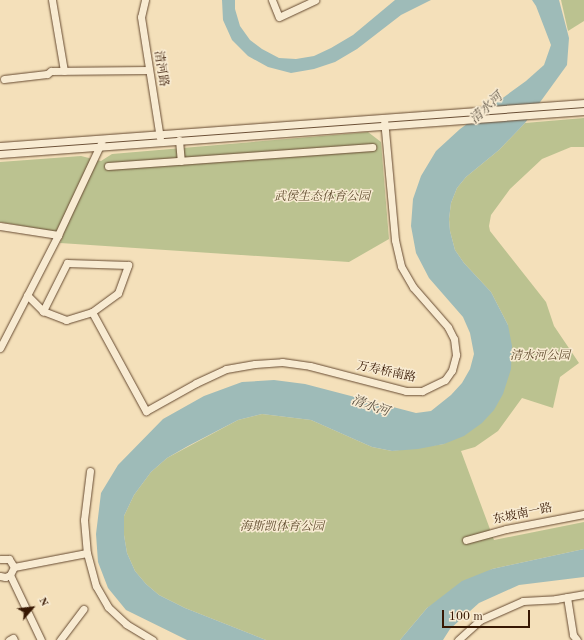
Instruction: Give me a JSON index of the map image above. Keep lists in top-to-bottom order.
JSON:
{
  "streets": {
    "street": ["清河路", "万寿桥南路", "东坡南一路"]
  },
  "water": ["清水河"],
  "parks": ["武侯生态体育公园", "清水河公园", "海斯凯体育公园"],
  "scale_bar": "100 m",
  "north": "top right"
}
